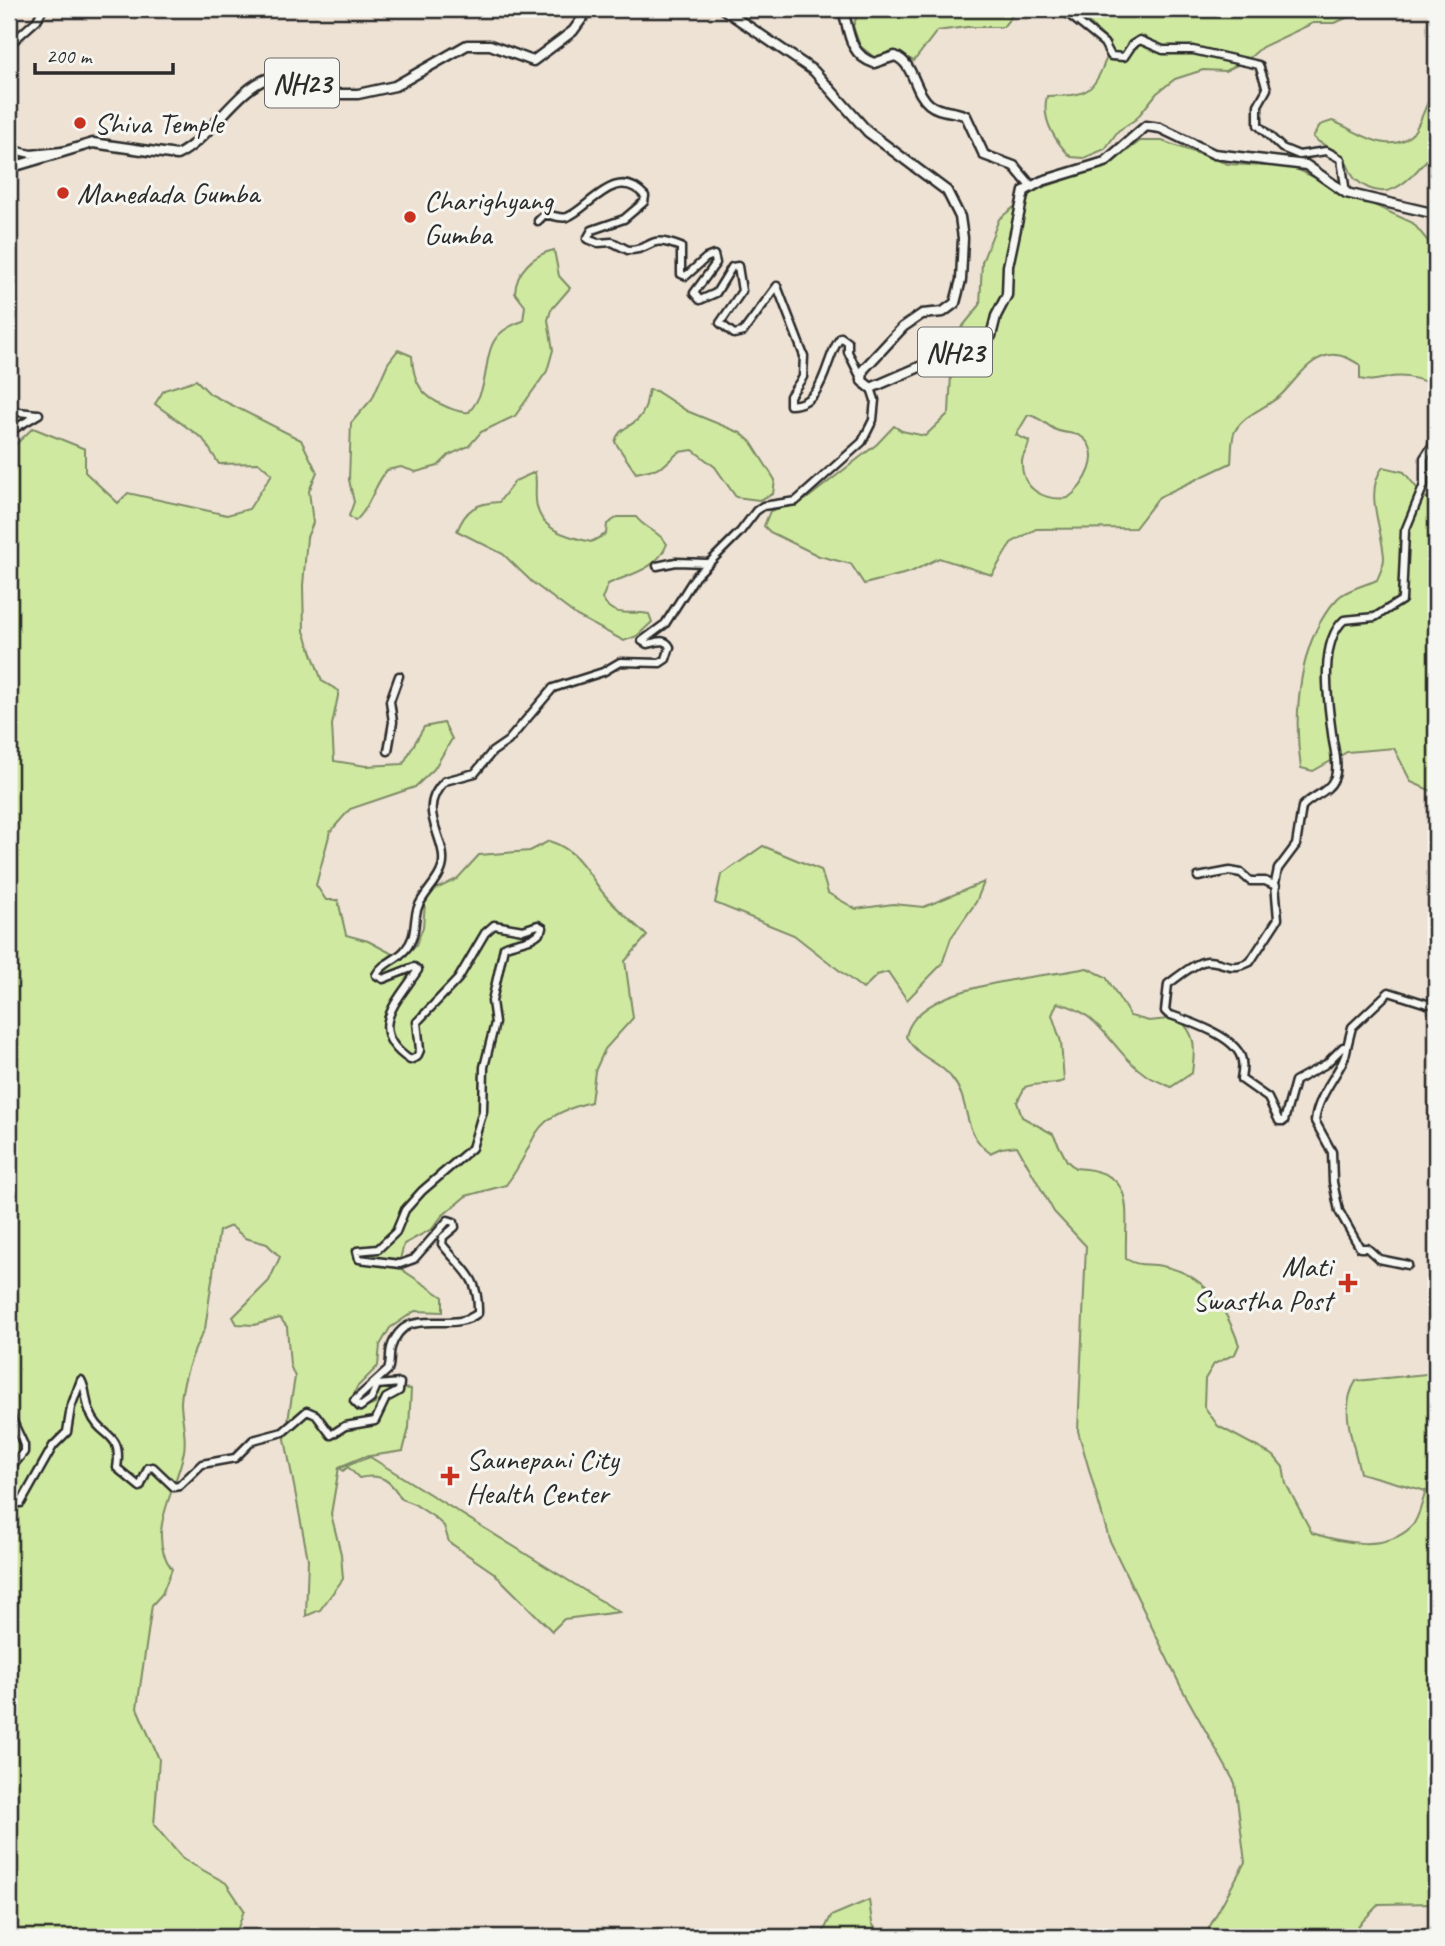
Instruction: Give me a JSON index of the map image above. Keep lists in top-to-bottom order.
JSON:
{
  "streets": {
    "main road": ["NH23"]
  },
  "places": {
    "other": ["Shiva Temple", "Manedada Gumba", "Charighyang Gumba"],
    "health": ["Mati Swastha Post", "Saunepani City Health Center"]
  },
  "scale_bar": "200 m"
}
